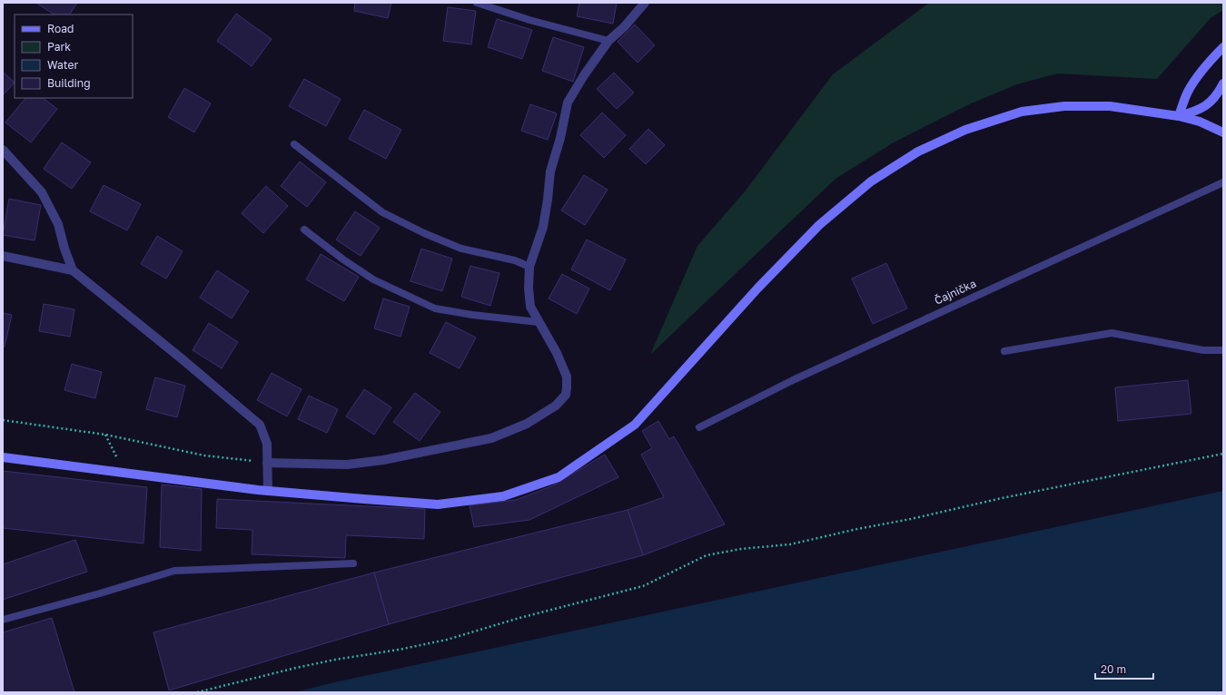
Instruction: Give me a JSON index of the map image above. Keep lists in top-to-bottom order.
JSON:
{
  "streets": {
    "lane": ["Čajnička"]
  },
  "legend": [
    "Road",
    "Park",
    "Water",
    "Building"
  ],
  "scale_bar": "20 m"
}
